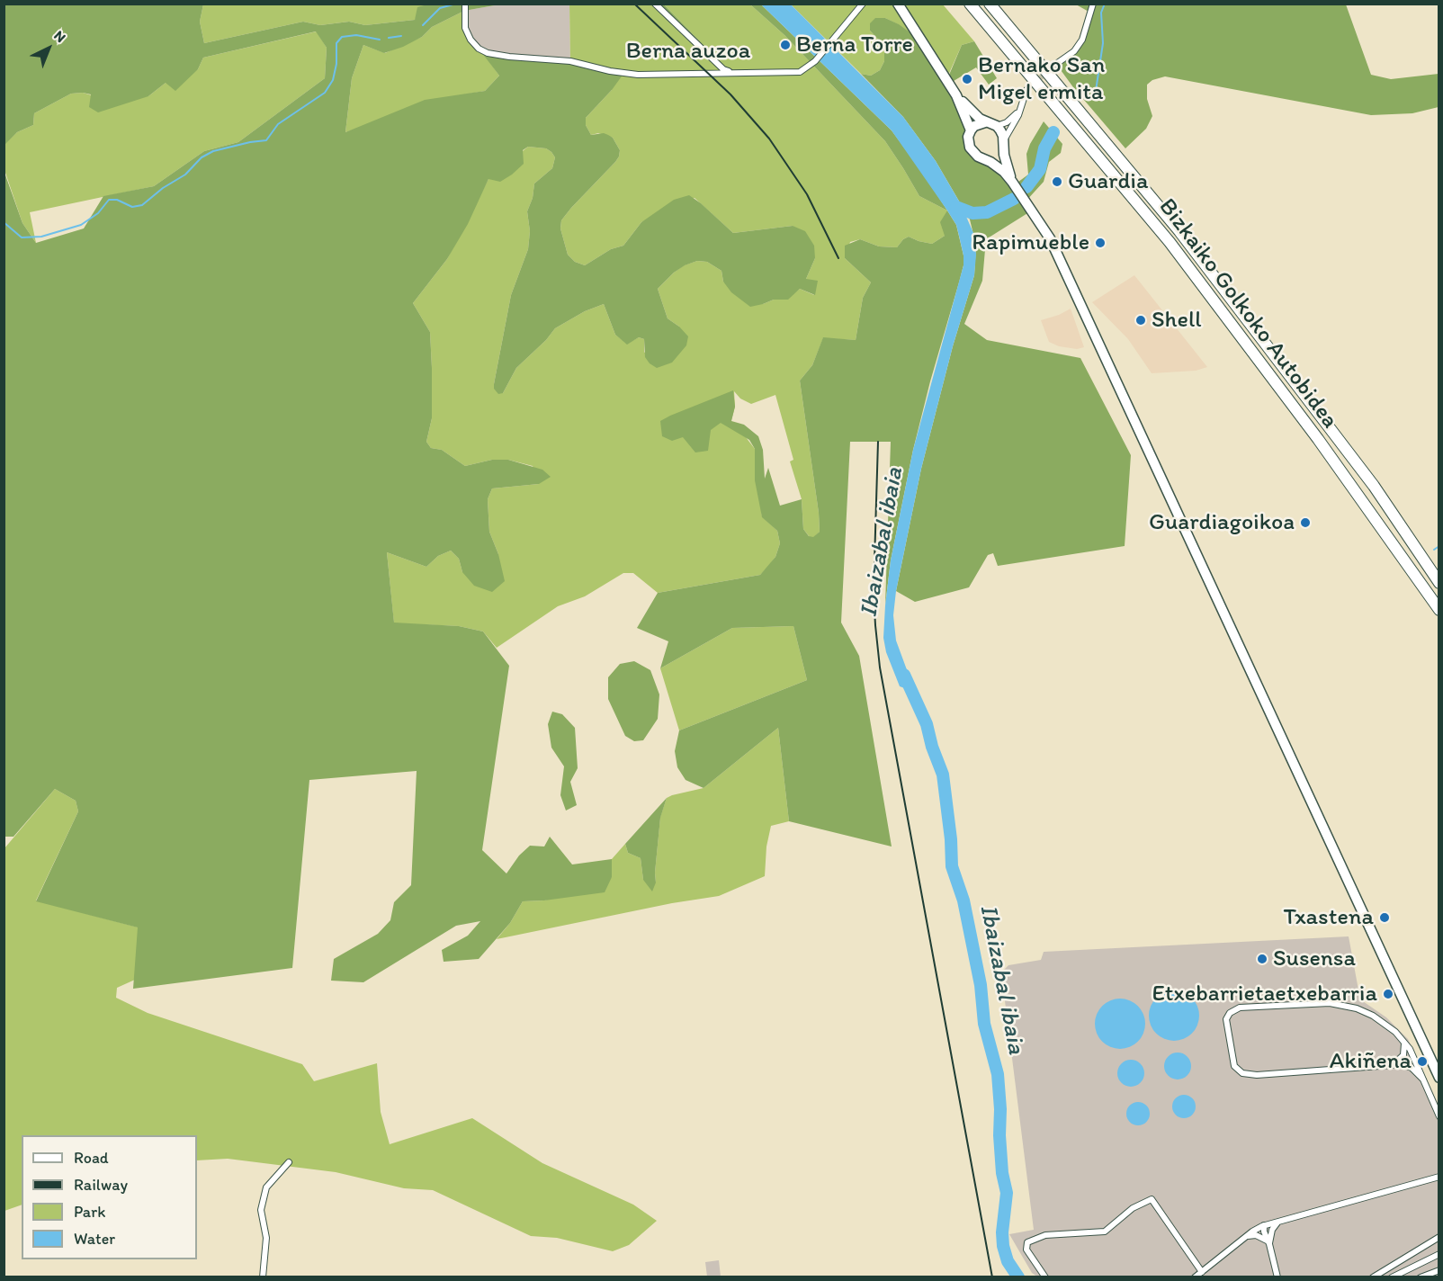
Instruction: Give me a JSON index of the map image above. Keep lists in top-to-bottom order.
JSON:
{
  "streets": {
    "highway": ["Bizkaiko Golkoko Autobidea"],
    "street": ["Berna auzoa"]
  },
  "water": ["Ibaizabal ibaia"],
  "places": [
    "Berna Torre",
    "Bernako San Migel ermita",
    "Guardia",
    "Rapimueble",
    "Shell",
    "Guardiagoikoa",
    "Txastena",
    "Susensa",
    "Etxebarrietaetxebarria",
    "Akiñena"
  ],
  "legend": [
    "Road",
    "Railway",
    "Park",
    "Water"
  ],
  "north": "top right"
}
